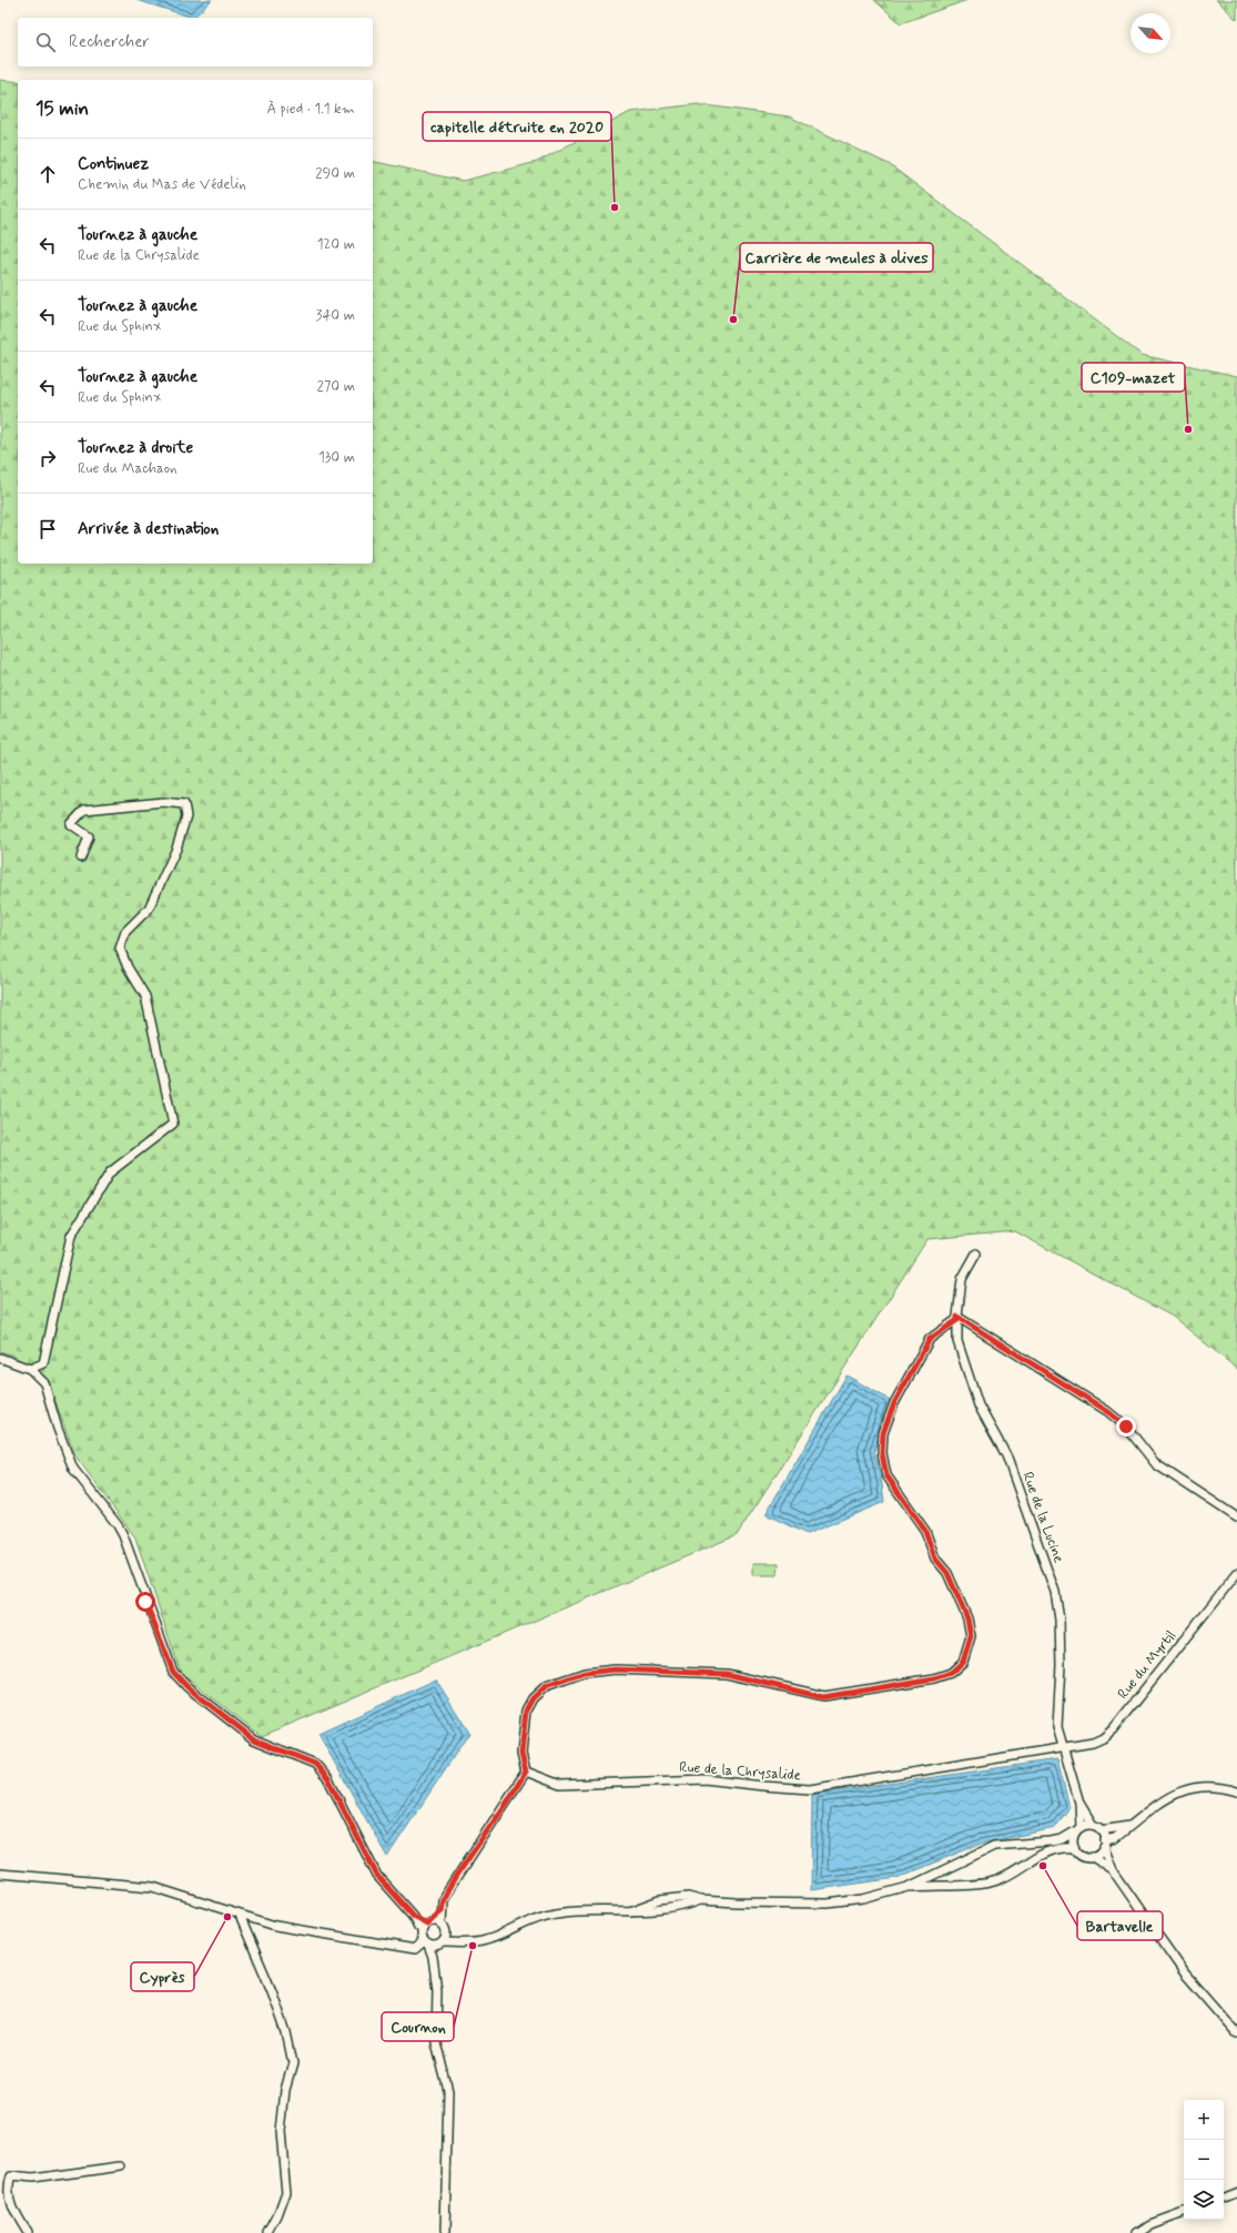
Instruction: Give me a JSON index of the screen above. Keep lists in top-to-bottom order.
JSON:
{
  "streets": {
    "street": ["Rue de la Lucine", "Rue du Myrtil", "Rue de la Chrysalide"]
  },
  "crossings": [
    ["Rue de la Lucine", "Rue du Myrtil"],
    ["Rue de la Lucine", "Rue de la Chrysalide"],
    ["Rue du Myrtil", "Rue de la Chrysalide"]
  ],
  "places": [
    "capitelle détruite en 2020",
    "Carrière de meules à olives",
    "C109-mazet",
    "Bartavelle",
    "Cyprès",
    "Cournon"
  ],
  "north": "bottom right",
  "page": {
    "search": "Rechercher",
    "heading": ["15 min", "À pied · 1.1 km"],
    "list": [
      ["Continuez", "Chemin du Mas de Védelin", "290 m"],
      ["Tournez à gauche", "Rue de la Chrysalide", "120 m"],
      ["Tournez à gauche", "Rue du Sphinx", "340 m"],
      ["Tournez à gauche", "Rue du Sphinx", "270 m"],
      ["Tournez à droite", "Rue du Machaon", "130 m"],
      "Arrivée à destination"
    ],
    "map_buttons": ["+", "−"]
  }
}
